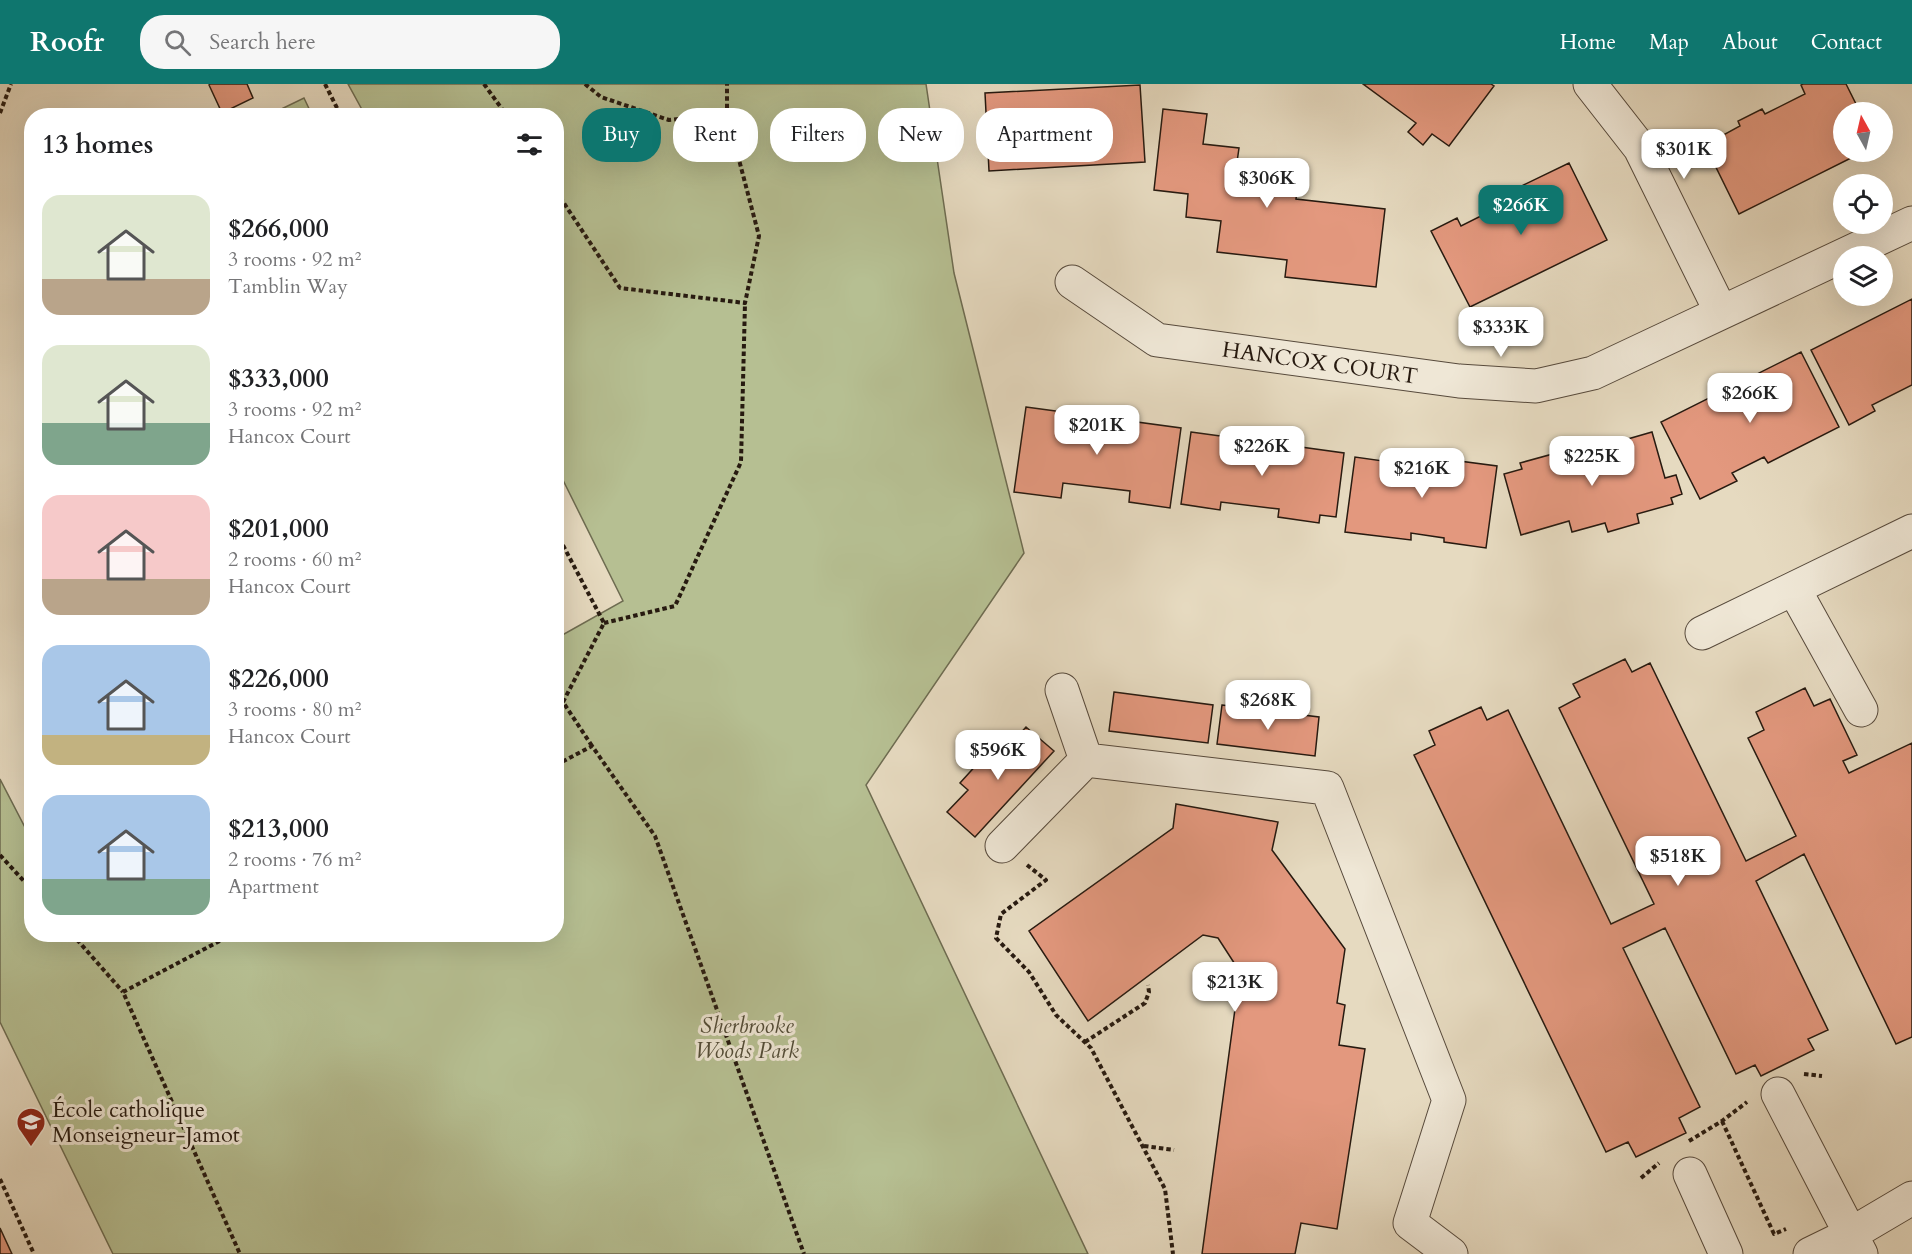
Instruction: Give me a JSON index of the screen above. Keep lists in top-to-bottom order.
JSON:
{
  "streets": {
    "street": ["HANCOX COURT"]
  },
  "parks": ["Sherbrooke Woods Park"],
  "places": {
    "school or university": ["École catholique Monseigneur-Jamot"]
  },
  "north": "top",
  "page": {
    "header": "Roofr",
    "search": "Search here",
    "nav": [
      "Home",
      "Map",
      "About",
      "Contact"
    ],
    "chip": [
      "Buy",
      "Rent",
      "Filters",
      "New",
      "Apartment"
    ],
    "heading": "13 homes",
    "price": [
      "$301K",
      "$306K",
      "$266K",
      "$333K",
      "$266K",
      "$201K",
      "$226K",
      "$225K",
      "$216K",
      "$268K",
      "$596K",
      "$518K",
      "$213K"
    ],
    "list": [
      {
        "name": "$266,000",
        "note": "3 rooms · 92 m² · Tamblin Way"
      },
      {
        "name": "$333,000",
        "note": "3 rooms · 92 m² · Hancox Court"
      },
      {
        "name": "$201,000",
        "note": "2 rooms · 60 m² · Hancox Court"
      },
      {
        "name": "$226,000",
        "note": "3 rooms · 80 m² · Hancox Court"
      },
      {
        "name": "$213,000",
        "note": "2 rooms · 76 m² · Apartment"
      }
    ]
  }
}
